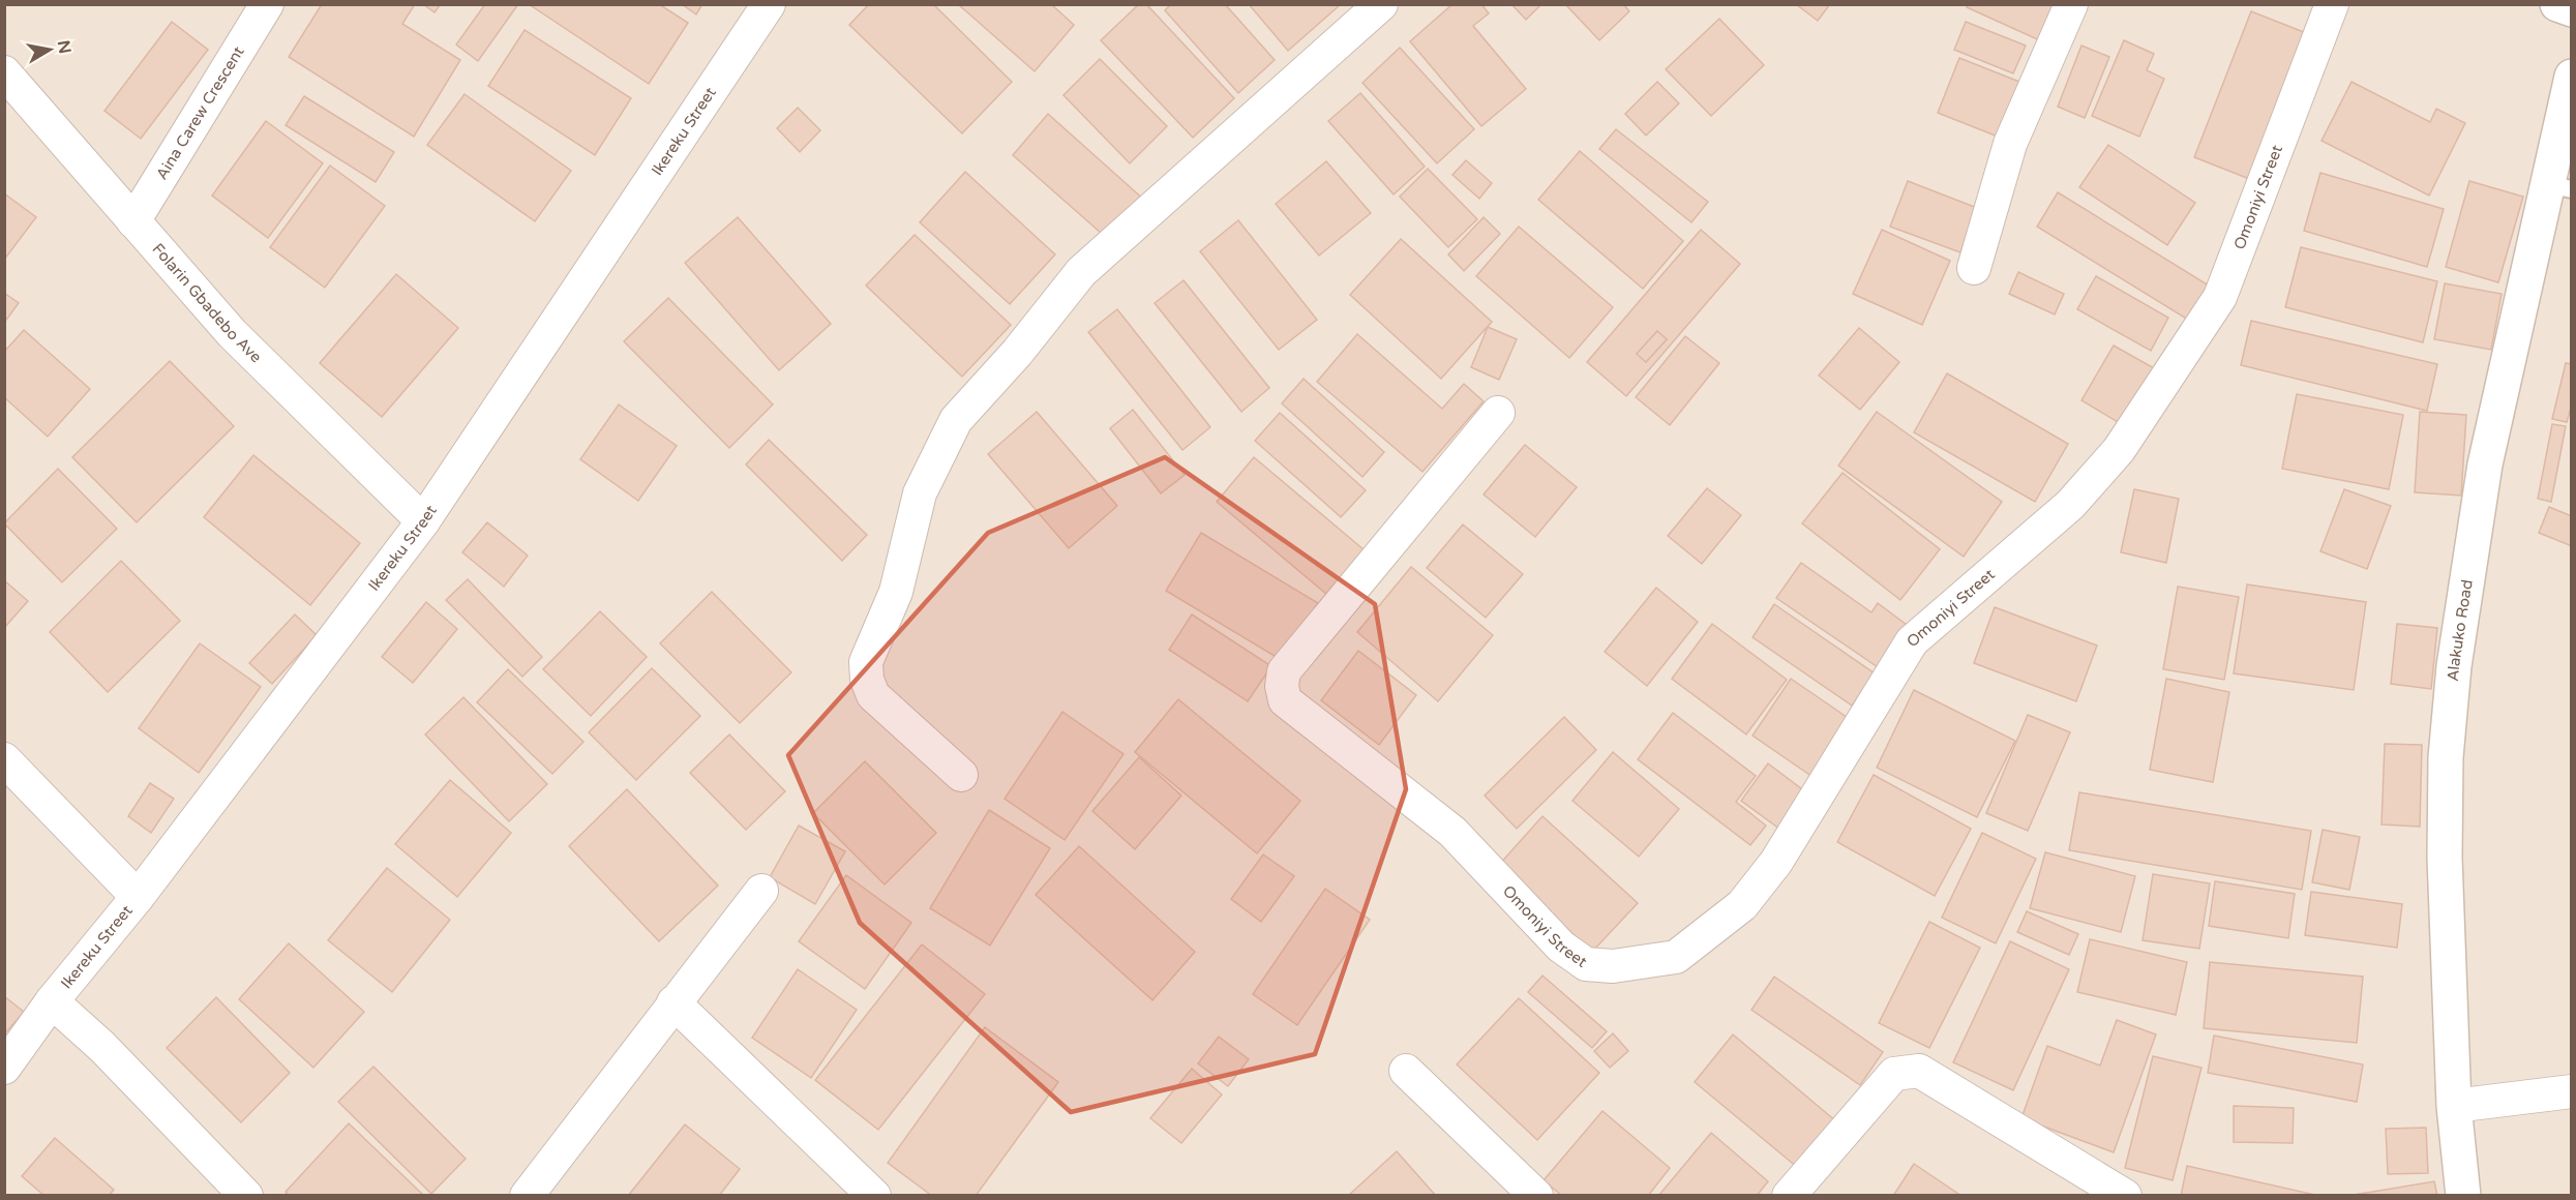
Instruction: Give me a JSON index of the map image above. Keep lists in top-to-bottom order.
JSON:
{
  "streets": {
    "main road": ["Alakuko Road"],
    "street": [
      "Aina Carew Crescent",
      "Ikereku Street",
      "Omoniyi Street",
      "Folarin Gbadebo Ave"
    ]
  },
  "crossings": [
    ["Aina Carew Crescent", "Folarin Gbadebo Ave"],
    ["Ikereku Street", "Folarin Gbadebo Ave"]
  ],
  "north": "right"
}
